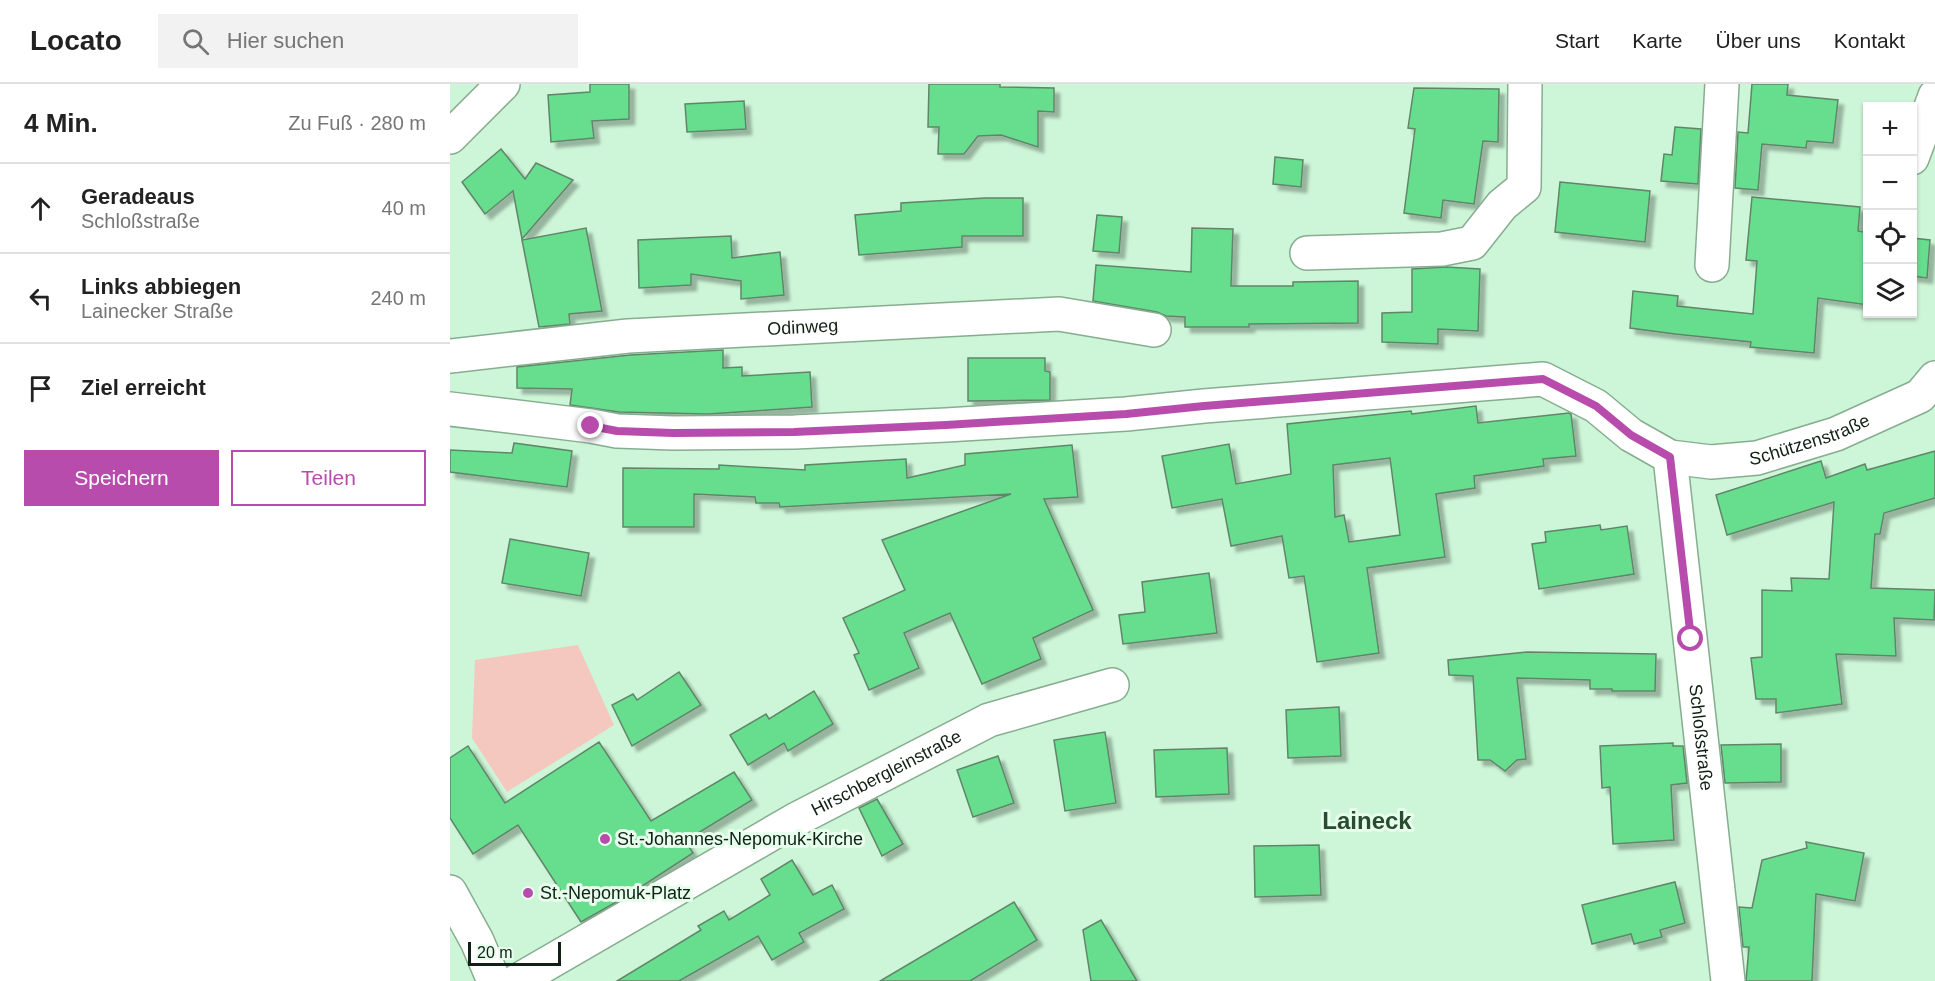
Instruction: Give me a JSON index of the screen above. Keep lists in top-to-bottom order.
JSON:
{
  "streets": {
    "street": [
      "Odinweg",
      "Schützenstraße",
      "Schloßstraße",
      "Hirschbergleinstraße"
    ]
  },
  "crossings": [
    ["Schützenstraße", "Schloßstraße"]
  ],
  "districts": ["Laineck"],
  "places": ["St.-Johannes-Nepomuk-Kirche", "St.-Nepomuk-Platz"],
  "scale_bar": "20 m",
  "page": {
    "header": "Locato",
    "search": "Hier suchen",
    "nav": [
      "Start",
      "Karte",
      "Über uns",
      "Kontakt"
    ],
    "heading": ["4 Min.", "Zu Fuß · 280 m"],
    "map_buttons": ["+", "−"],
    "list": [
      ["Geradeaus", "Schloßstraße", "40 m"],
      ["Links abbiegen", "Lainecker Straße", "240 m"],
      "Ziel erreicht"
    ],
    "buttons": ["Speichern", "Teilen"],
    "scale": "20 m"
  }
}
